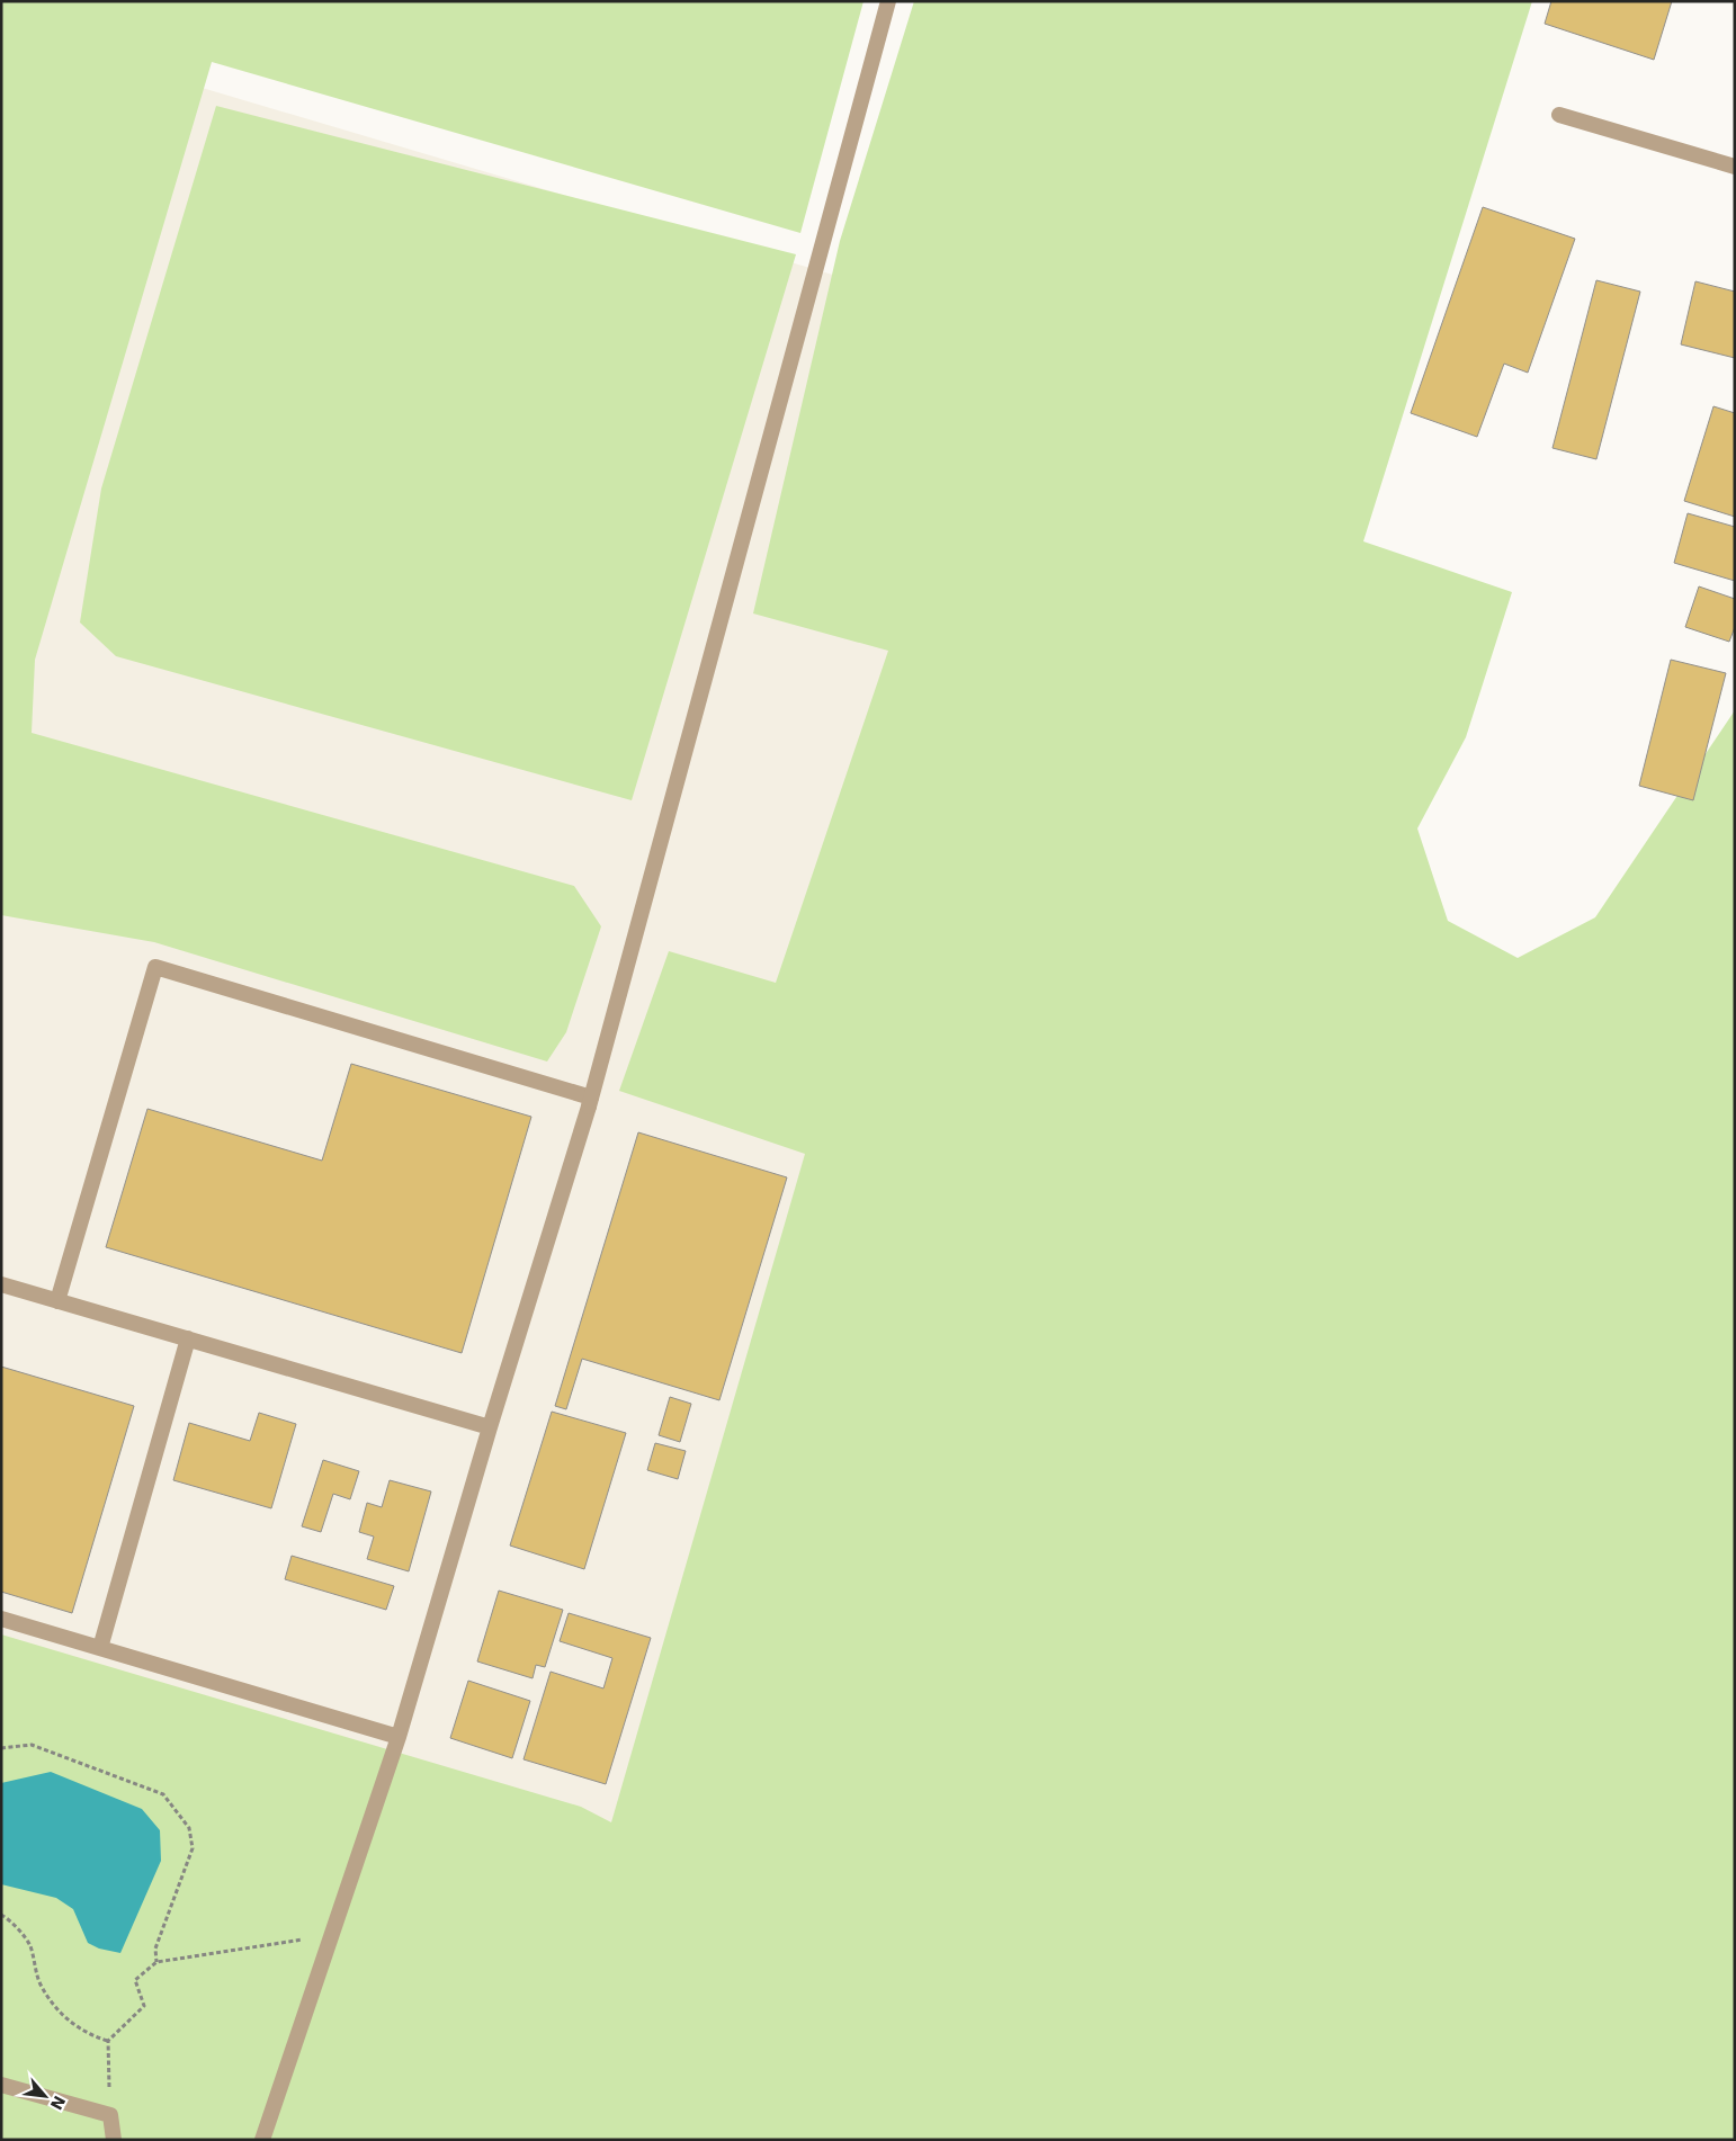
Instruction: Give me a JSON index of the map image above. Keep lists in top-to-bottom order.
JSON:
{
  "north": "bottom right"
}
